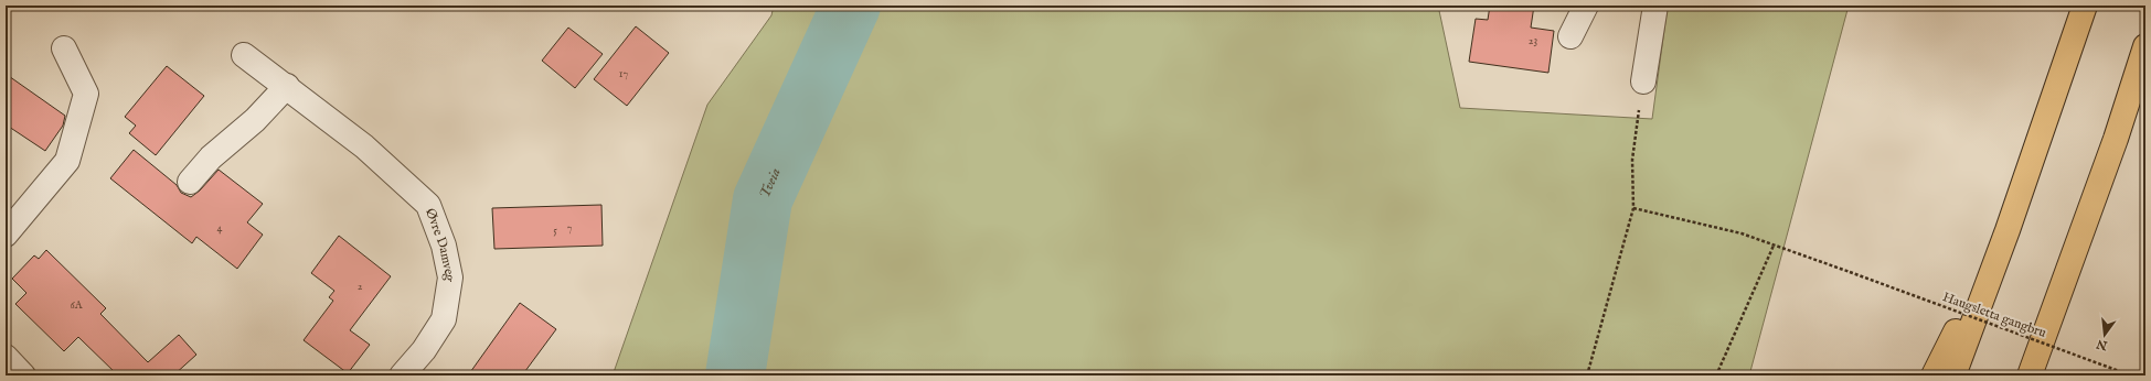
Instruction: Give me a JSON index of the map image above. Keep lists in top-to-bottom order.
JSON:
{
  "streets": {
    "street": ["Øvre Damveg"],
    "path": ["Haugsletta gangbru"]
  },
  "water": ["Tveia"],
  "house_numbers": [
    "23",
    "17",
    "4",
    "7",
    "5",
    "2",
    "6A"
  ],
  "north": "bottom"
}
